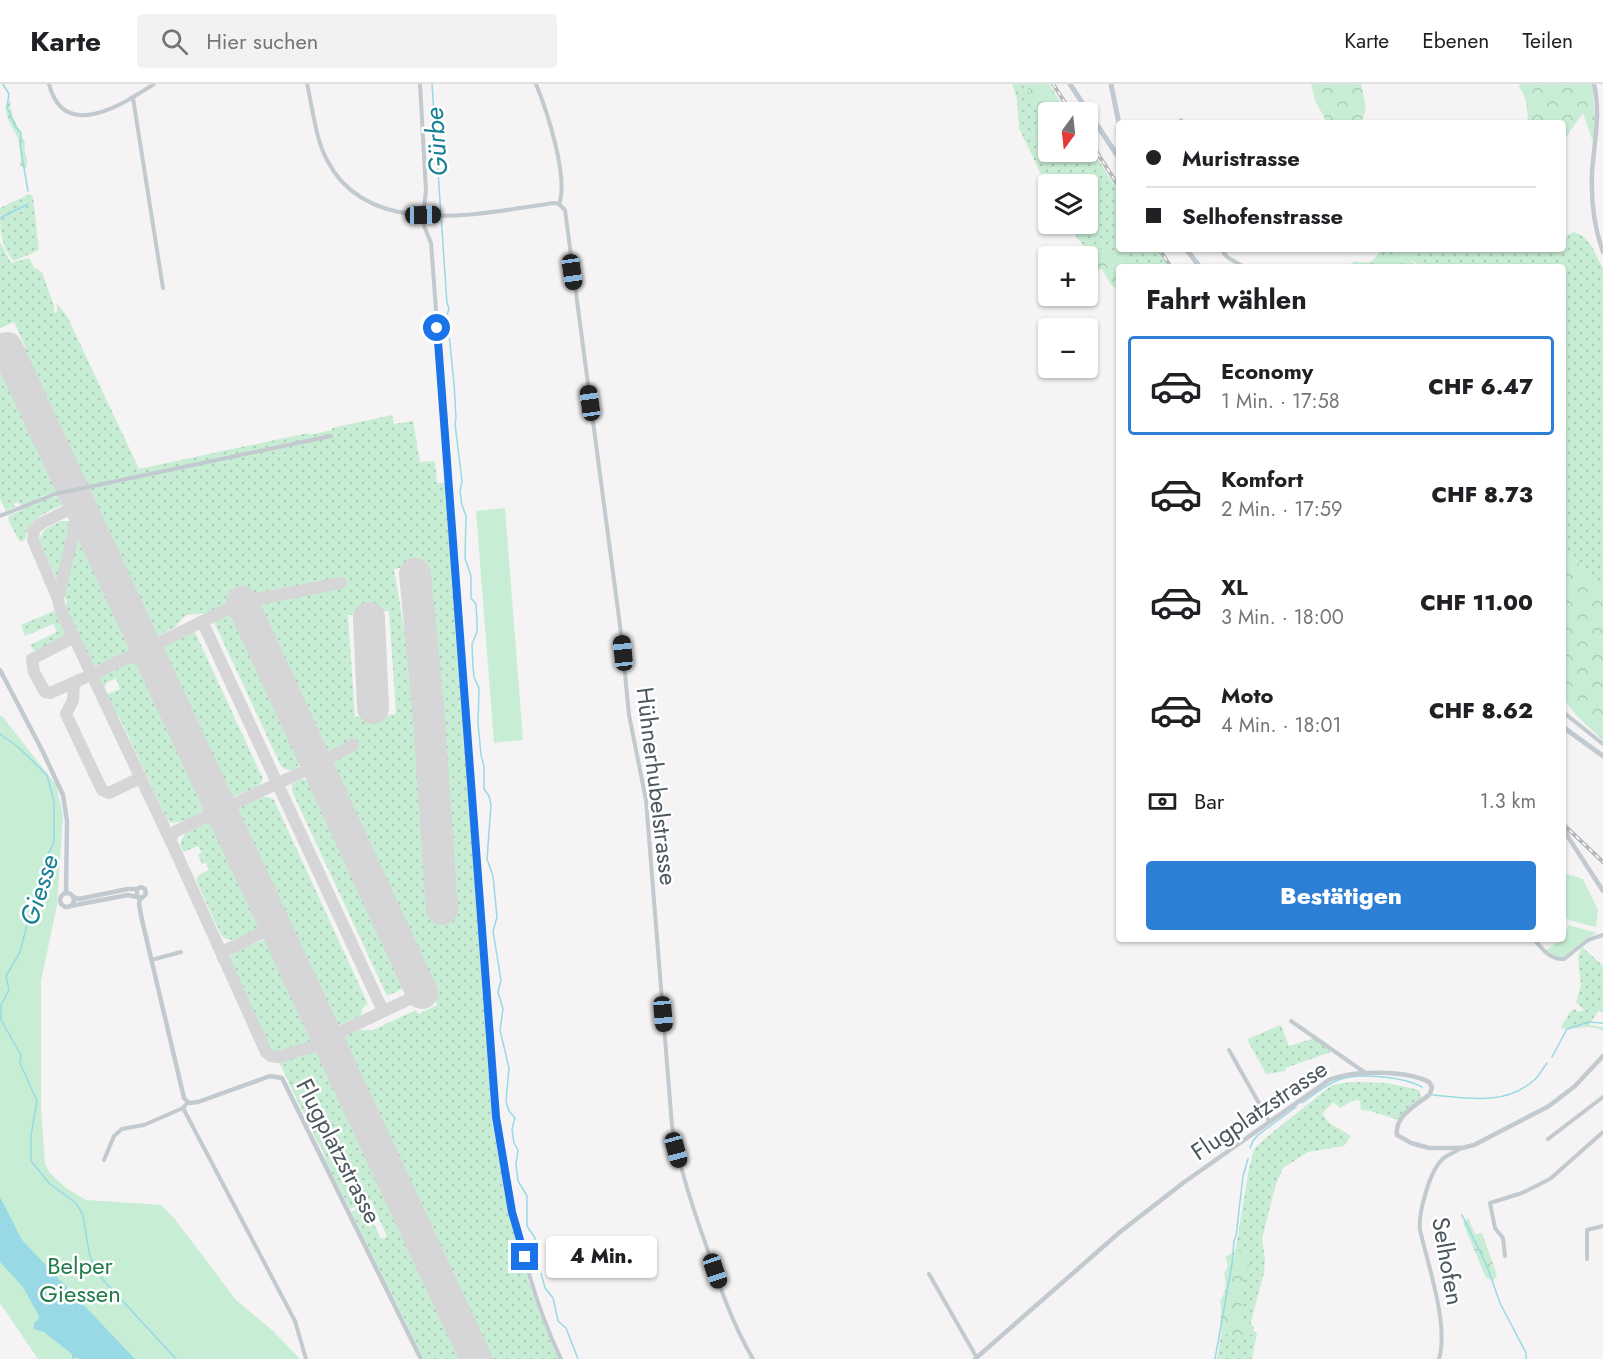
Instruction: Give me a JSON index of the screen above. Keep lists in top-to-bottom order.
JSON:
{
  "streets": {
    "street": ["Hühnerhubelstrasse", "Flugplatzstrasse", "Selhofen"]
  },
  "crossings": [
    ["Flugplatzstrasse", "Selhofen"]
  ],
  "water": ["Gürbe", "Giesse"],
  "parks": ["Belper Giessen"],
  "north": "bottom",
  "page": {
    "header": "Karte",
    "search": "Hier suchen",
    "nav": ["Karte", "Ebenen", "Teilen"],
    "map_buttons": ["+", "−"],
    "banner": ["Muristrasse", "Selhofenstrasse"],
    "heading": "Fahrt wählen",
    "list": [
      {
        "name": "Economy",
        "note": "1 Min. · 17:58",
        "value": "CHF 6.47"
      },
      {
        "name": "Komfort",
        "note": "2 Min. · 17:59",
        "value": "CHF 8.73"
      },
      {
        "name": "XL",
        "note": "3 Min. · 18:00",
        "value": "CHF 11.00"
      },
      {
        "name": "Moto",
        "note": "4 Min. · 18:01",
        "value": "CHF 8.62"
      }
    ],
    "pay": ["Bar", "1.3 km"],
    "buttons": "Bestätigen",
    "bubble": "4 Min."
  }
}
